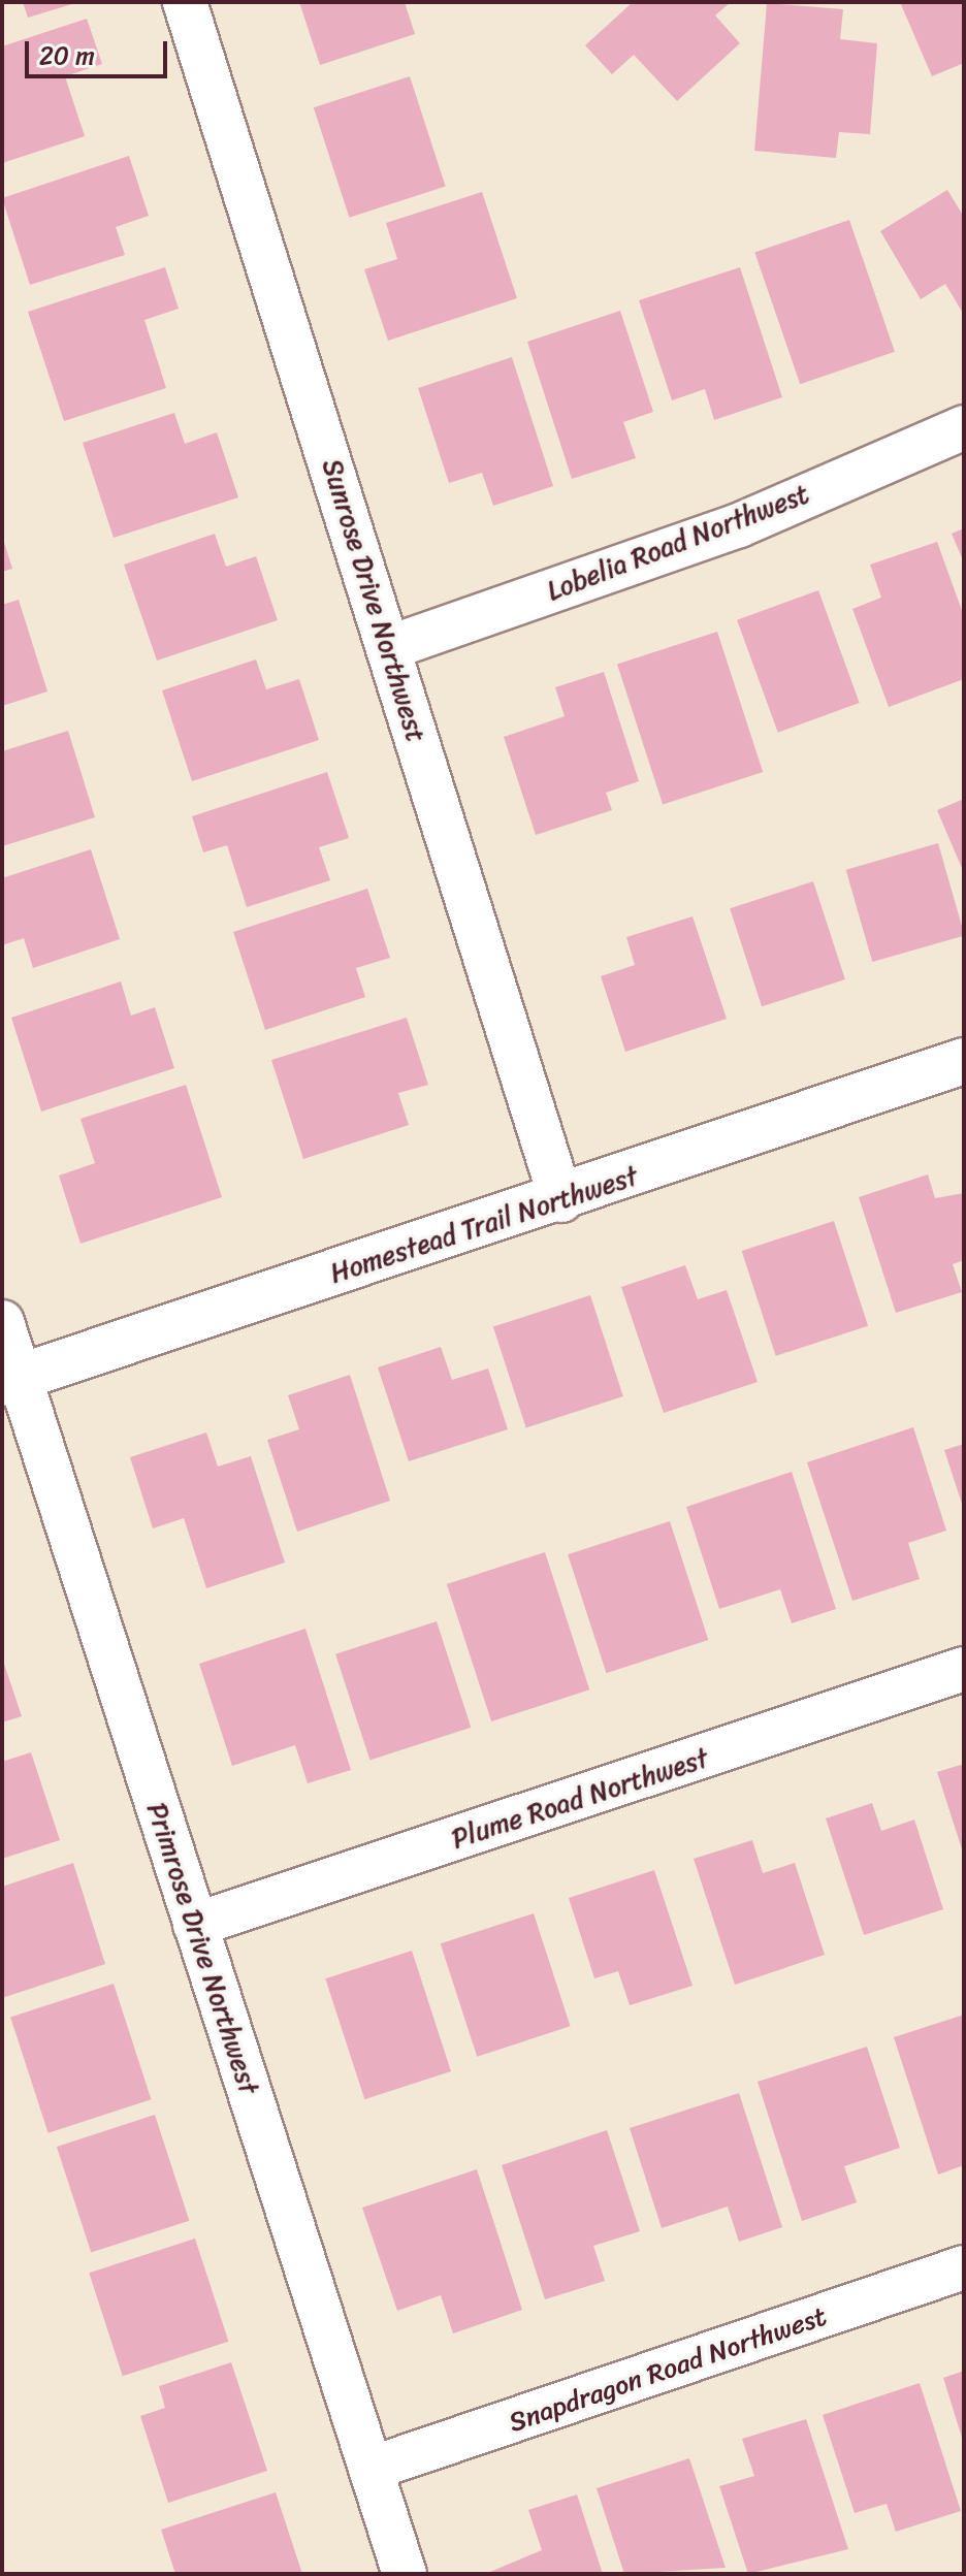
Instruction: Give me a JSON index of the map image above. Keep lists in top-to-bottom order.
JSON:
{
  "streets": {
    "street": [
      "Lobelia Road Northwest",
      "Sunrose Drive Northwest",
      "Homestead Trail Northwest",
      "Plume Road Northwest",
      "Primrose Drive Northwest",
      "Snapdragon Road Northwest"
    ]
  },
  "crossings": [
    ["Lobelia Road Northwest", "Sunrose Drive Northwest"],
    ["Sunrose Drive Northwest", "Homestead Trail Northwest"],
    ["Homestead Trail Northwest", "Primrose Drive Northwest"],
    ["Plume Road Northwest", "Primrose Drive Northwest"],
    ["Primrose Drive Northwest", "Snapdragon Road Northwest"]
  ],
  "scale_bar": "20 m"
}
